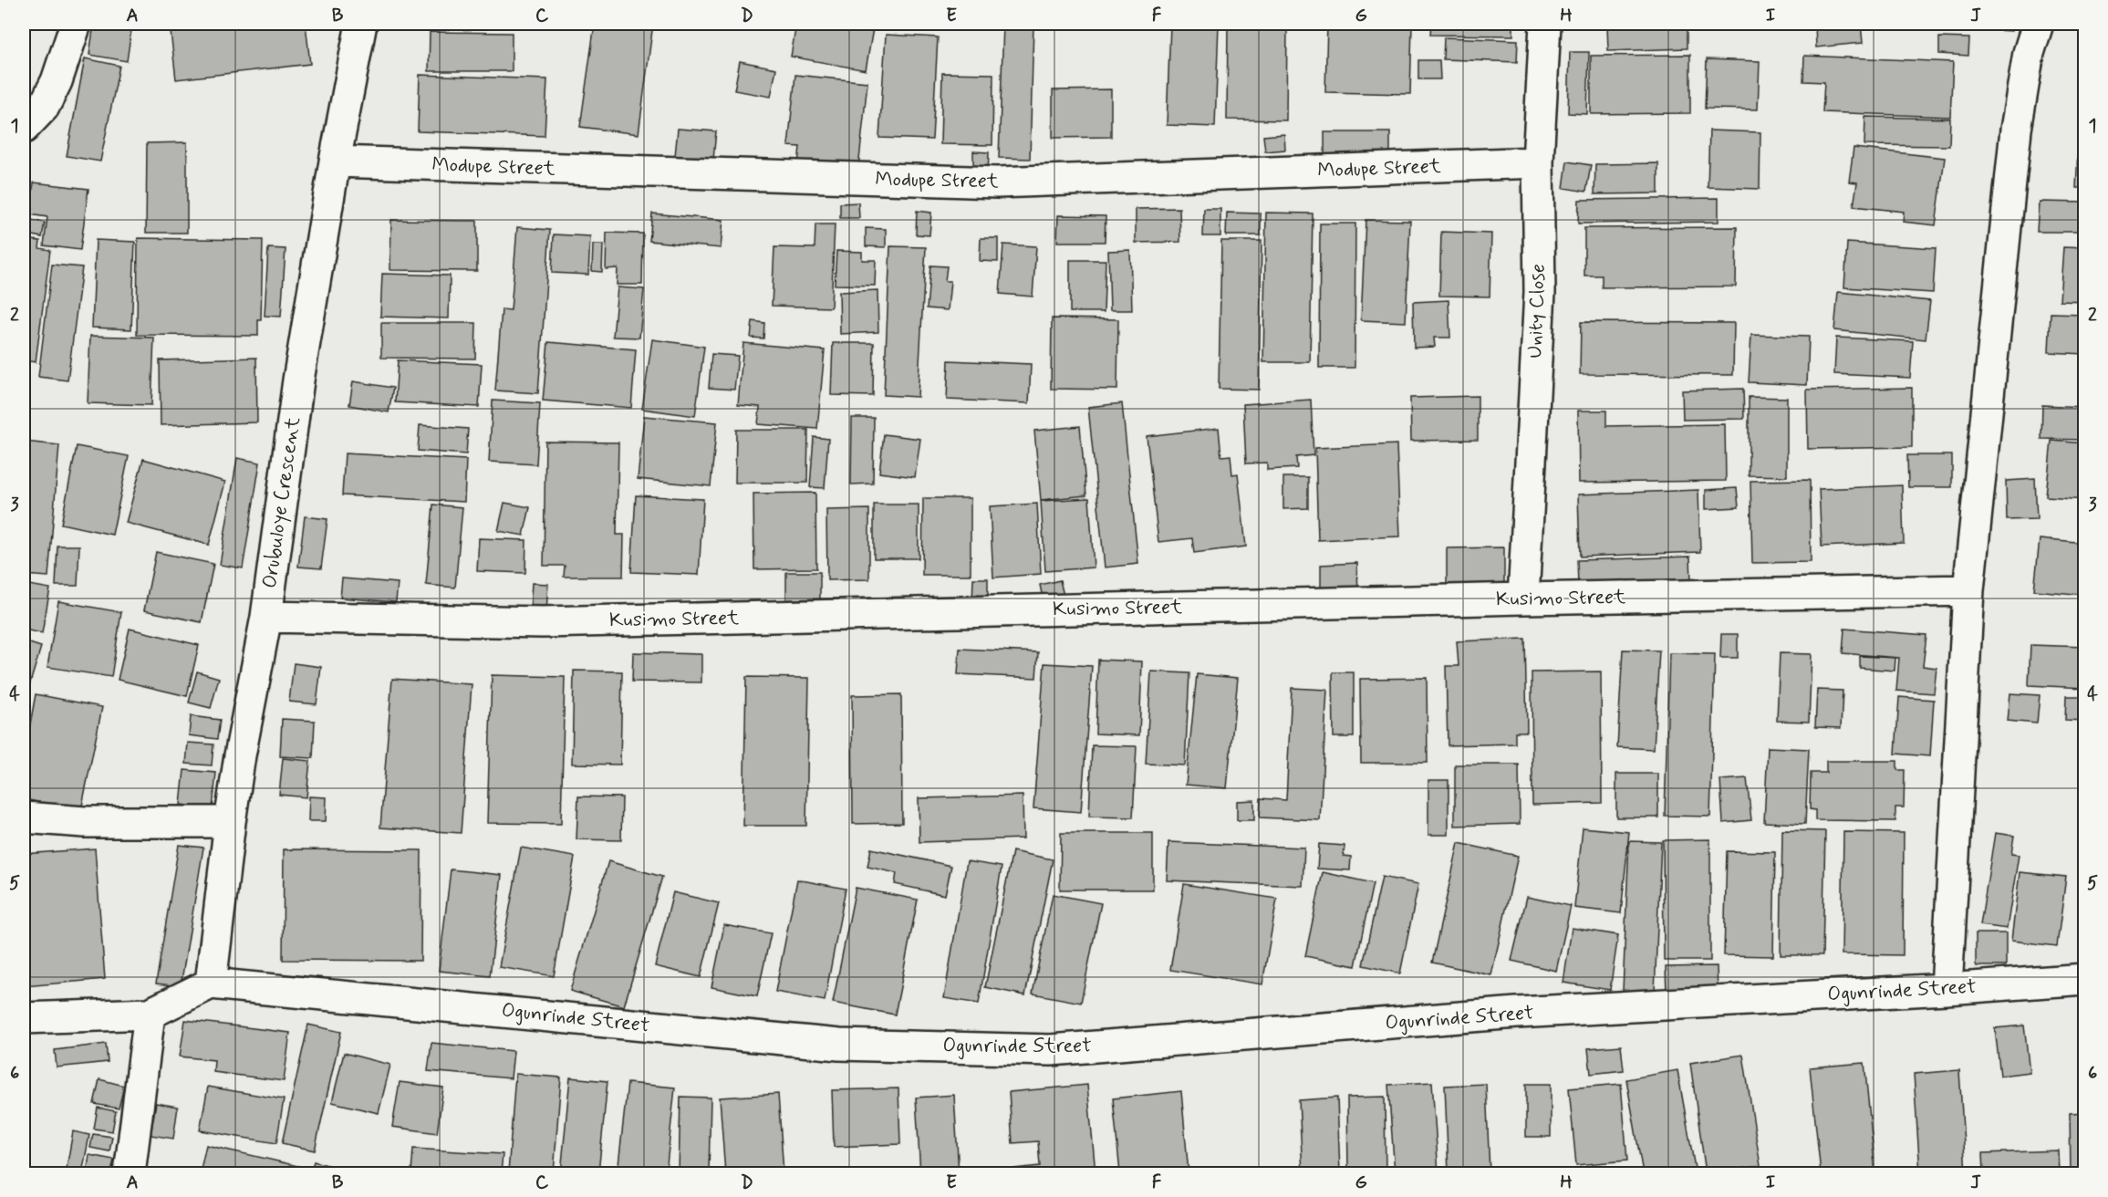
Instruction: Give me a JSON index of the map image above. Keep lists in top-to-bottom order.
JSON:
{
  "streets": {
    "street": [
      "Modupe Street",
      "Unity Close",
      "Orubuloye Crescent",
      "Kusimo Street",
      "Ogunrinde Street"
    ]
  },
  "crossings": [
    ["Modupe Street", "Unity Close"],
    ["Modupe Street", "Orubuloye Crescent"],
    ["Unity Close", "Kusimo Street"],
    ["Orubuloye Crescent", "Kusimo Street"],
    ["Orubuloye Crescent", "Ogunrinde Street"]
  ],
  "grid": {
    "columns": [
      "A",
      "B",
      "C",
      "D",
      "E",
      "F",
      "G",
      "H",
      "I",
      "J"
    ],
    "rows": [
      "1",
      "2",
      "3",
      "4",
      "5",
      "6"
    ]
  }
}
